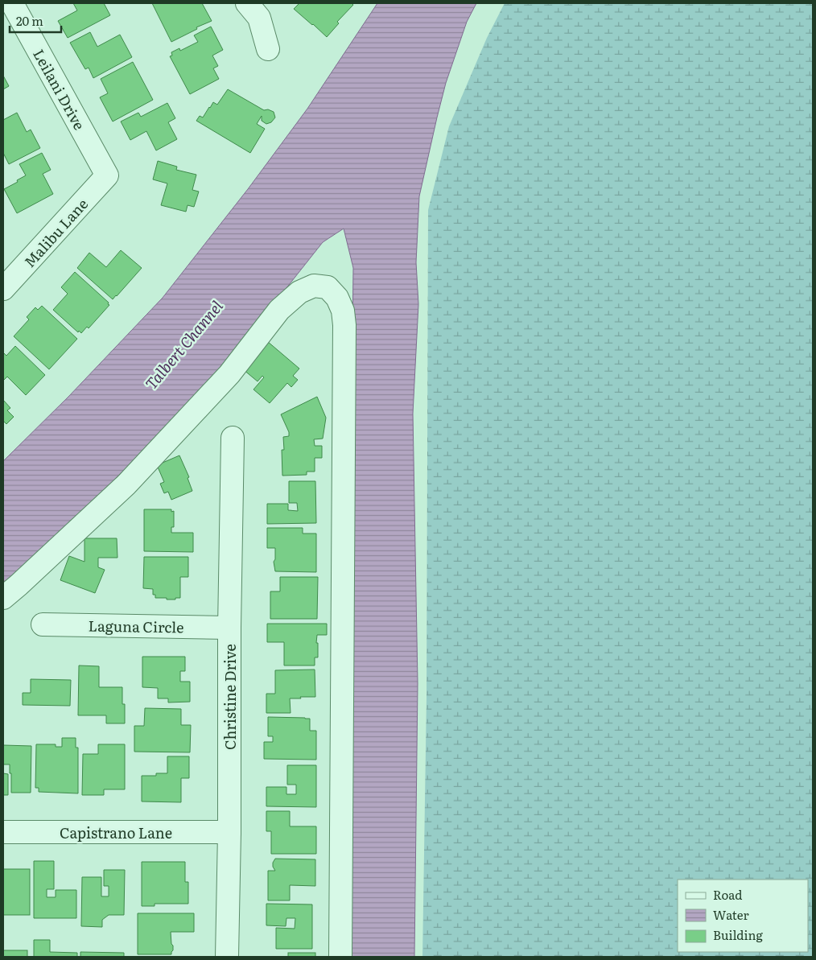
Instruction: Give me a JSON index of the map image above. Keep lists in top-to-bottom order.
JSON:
{
  "streets": {
    "street": [
      "Leilani Drive",
      "Malibu Lane",
      "Laguna Circle",
      "Christine Drive",
      "Capistrano Lane"
    ]
  },
  "crossings": [
    ["Leilani Drive", "Malibu Lane"],
    ["Laguna Circle", "Christine Drive"],
    ["Christine Drive", "Capistrano Lane"]
  ],
  "water": ["Talbert Channel"],
  "legend": ["Road", "Water", "Building"],
  "scale_bar": "20 m"
}
